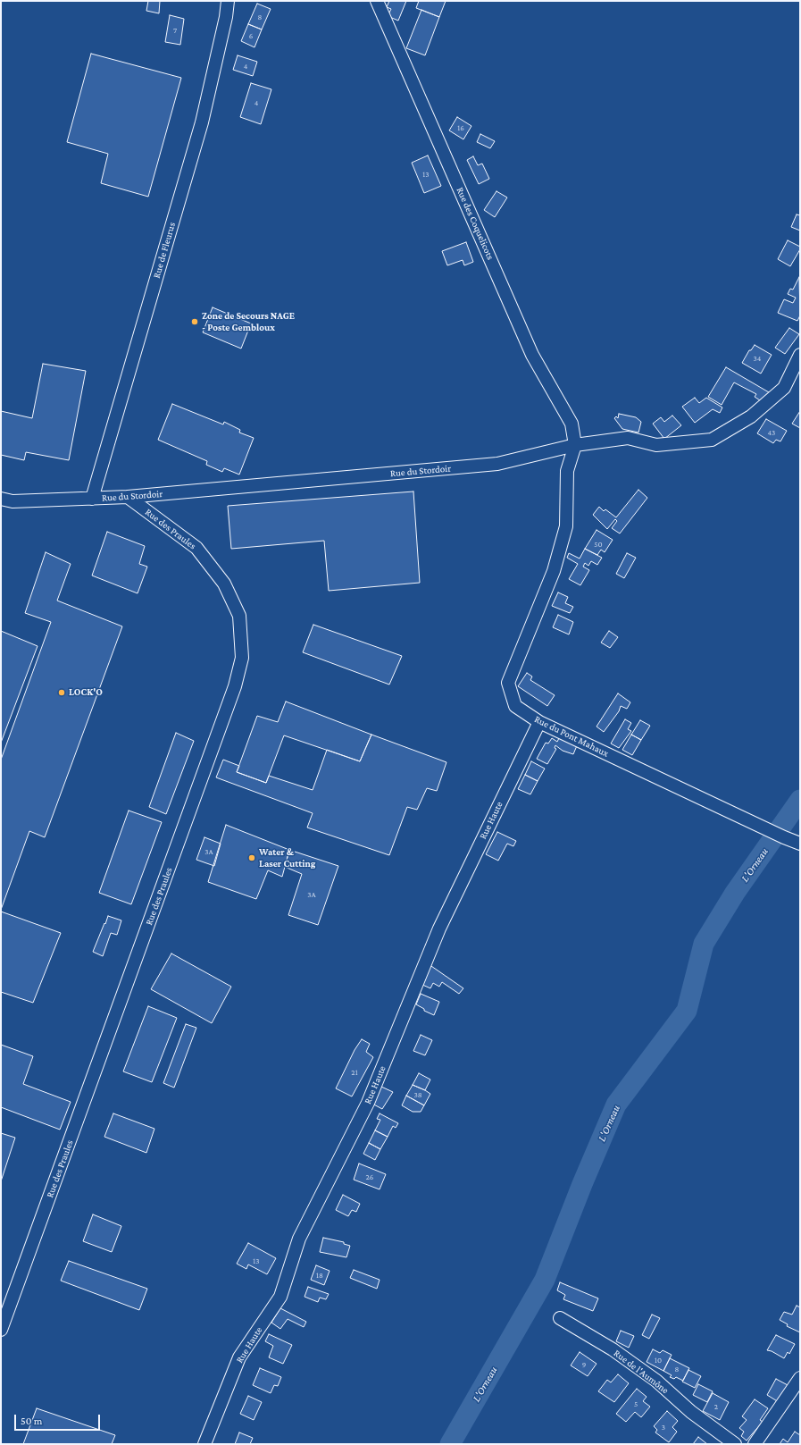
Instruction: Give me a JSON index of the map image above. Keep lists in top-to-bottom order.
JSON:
{
  "streets": {
    "street": [
      "Rue des Coquelicots",
      "Rue de Fleurus",
      "Rue du Stordoir",
      "Rue des Praules",
      "Rue du Pont Mahaux",
      "Rue Haute",
      "Rue de l'Aumône"
    ]
  },
  "crossings": [
    ["Rue des Coquelicots", "Rue du Stordoir"],
    ["Rue des Coquelicots", "Rue du Pont Mahaux"],
    ["Rue de Fleurus", "Rue du Stordoir"],
    ["Rue du Stordoir", "Rue des Praules"],
    ["Rue du Stordoir", "Rue du Pont Mahaux"],
    ["Rue du Pont Mahaux", "Rue Haute"]
  ],
  "water": ["L'Orneau"],
  "places": ["Zone de Secours NAGE - Poste Gembloux", "LOCK'O", "Water & Laser Cutting"],
  "house_numbers": [
    "8",
    "7",
    "6",
    "4",
    "4",
    "16",
    "13",
    "34",
    "43",
    "50",
    "3A",
    "3A",
    "21",
    "38",
    "26",
    "13",
    "18",
    "10",
    "9",
    "8",
    "5",
    "2",
    "3"
  ],
  "scale_bar": "50 m"
}
